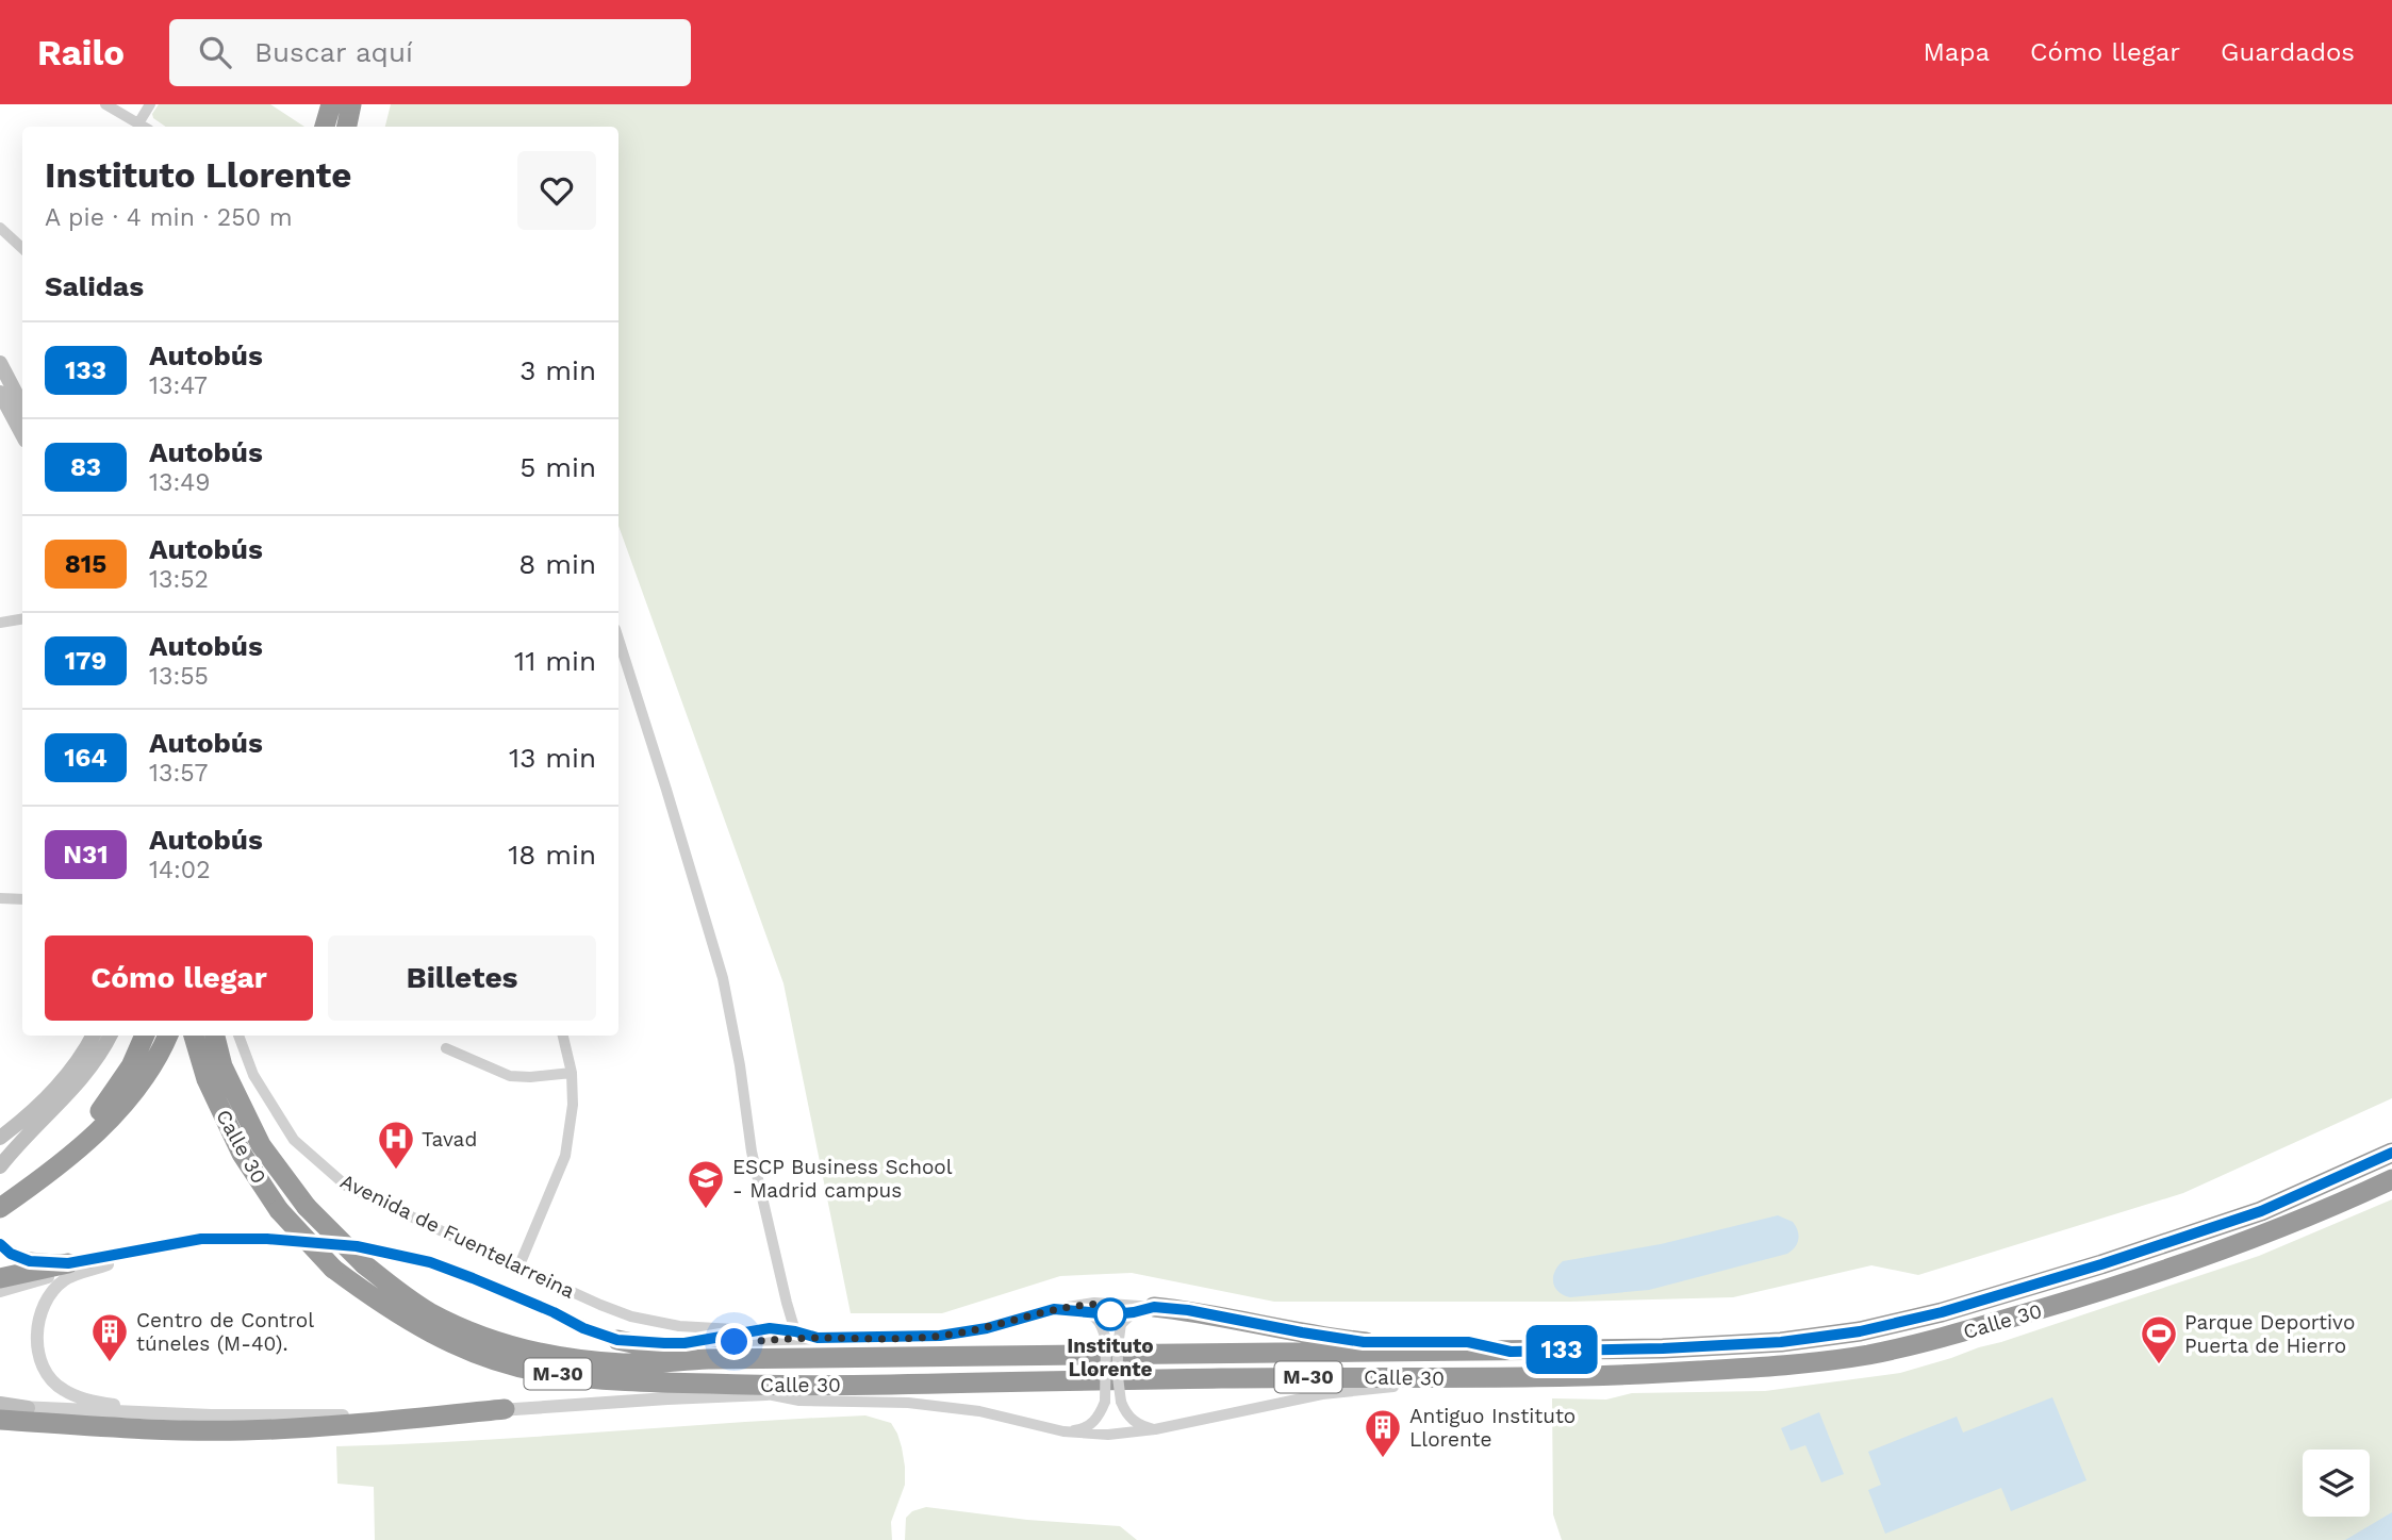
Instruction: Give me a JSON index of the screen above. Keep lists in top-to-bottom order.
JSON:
{
  "streets": {
    "highway": ["Calle 30", "M-30"],
    "street": ["Avenida de Fuentelarreina"]
  },
  "places": {
    "hospital": ["Tavad"],
    "school or university": ["ESCP Business School - Madrid campus"],
    "other": ["Instituto Llorente"],
    "building": ["Centro de Control túneles (M-40).", "Antiguo Instituto Llorente"],
    "sports": ["Parque Deportivo Puerta de Hierro"]
  },
  "lines": ["bus line 133"],
  "page": {
    "header": "Railo",
    "search": "Buscar aquí",
    "nav": ["Mapa", "Cómo llegar", "Guardados"],
    "on_map": "133",
    "heading": [
      ["Instituto Llorente", "A pie · 4 min · 250 m"],
      "Salidas"
    ],
    "list": [
      {
        "mark": "133",
        "name": "Autobús",
        "note": "13:47",
        "value": "3 min"
      },
      {
        "mark": "83",
        "name": "Autobús",
        "note": "13:49",
        "value": "5 min"
      },
      {
        "mark": "815",
        "name": "Autobús",
        "note": "13:52",
        "value": "8 min"
      },
      {
        "mark": "179",
        "name": "Autobús",
        "note": "13:55",
        "value": "11 min"
      },
      {
        "mark": "164",
        "name": "Autobús",
        "note": "13:57",
        "value": "13 min"
      },
      {
        "mark": "N31",
        "name": "Autobús",
        "note": "14:02",
        "value": "18 min"
      }
    ],
    "buttons": ["Cómo llegar", "Billetes"]
  }
}
